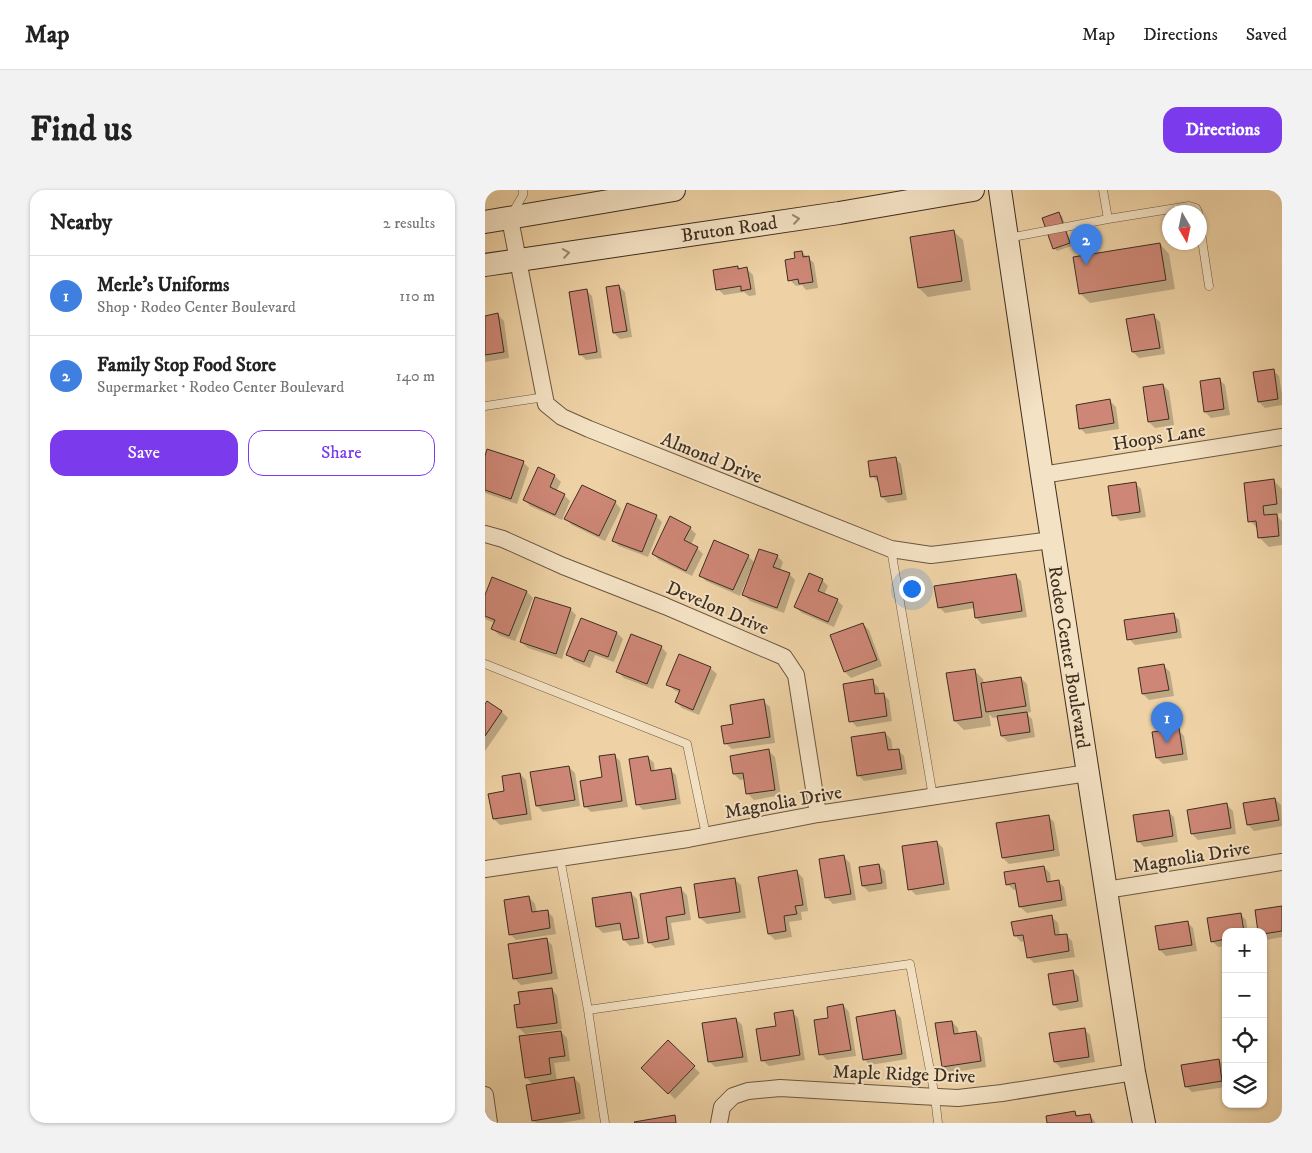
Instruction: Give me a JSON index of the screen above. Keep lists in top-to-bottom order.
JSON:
{
  "streets": {
    "main road": ["Bruton Road", "Rodeo Center Boulevard"],
    "street": [
      "Hoops Lane",
      "Almond Drive",
      "Develon Drive",
      "Magnolia Drive",
      "Maple Ridge Drive"
    ]
  },
  "crossings": [
    ["Bruton Road", "Almond Drive"],
    ["Hoops Lane", "Rodeo Center Boulevard"],
    ["Almond Drive", "Rodeo Center Boulevard"],
    ["Develon Drive", "Magnolia Drive"],
    ["Rodeo Center Boulevard", "Magnolia Drive"],
    ["Rodeo Center Boulevard", "Maple Ridge Drive"]
  ],
  "north": "bottom",
  "page": {
    "header": "Map",
    "nav": ["Map", "Directions", "Saved"],
    "buttons": [
      "Directions",
      ["Save", "Share"]
    ],
    "title": "Find us",
    "heading": ["Nearby", "2 results"],
    "pins": ["2", "1"],
    "list": [
      {
        "mark": "1",
        "name": "Merle's Uniforms",
        "note": "Shop · Rodeo Center Boulevard",
        "value": "110 m"
      },
      {
        "mark": "2",
        "name": "Family Stop Food Store",
        "note": "Supermarket · Rodeo Center Boulevard",
        "value": "140 m"
      }
    ],
    "map_buttons": ["+", "−"]
  }
}
